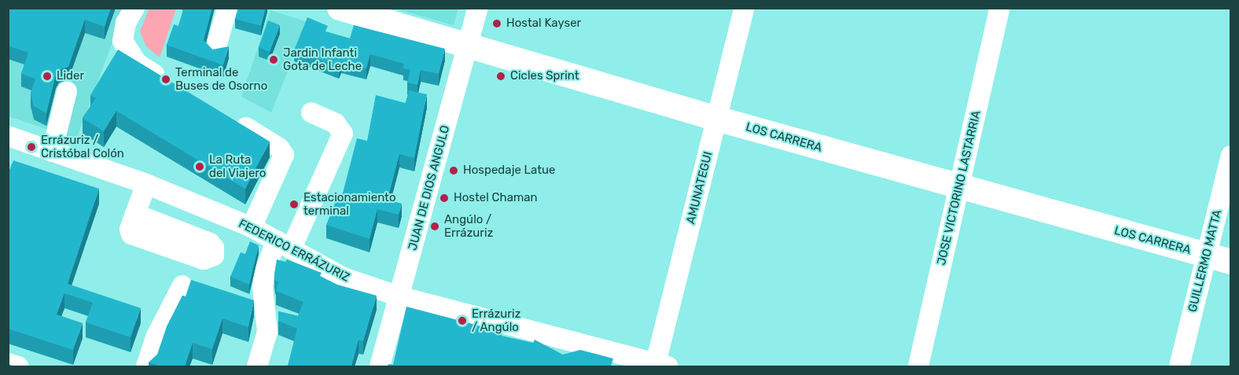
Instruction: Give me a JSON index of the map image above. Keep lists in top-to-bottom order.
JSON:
{
  "streets": {
    "main road": ["LOS CARRERA"],
    "street": [
      "JUAN DE DIOS ANGULO",
      "AMUNATEGUI",
      "JOSE VICTORINO LASTARRIA",
      "FEDERICO ERRÁZURIZ",
      "GUILLERMO MATTA"
    ]
  },
  "crossings": [
    ["LOS CARRERA", "JUAN DE DIOS ANGULO"],
    ["LOS CARRERA", "AMUNATEGUI"],
    ["LOS CARRERA", "JOSE VICTORINO LASTARRIA"],
    ["LOS CARRERA", "GUILLERMO MATTA"],
    ["JUAN DE DIOS ANGULO", "FEDERICO ERRÁZURIZ"],
    ["AMUNATEGUI", "FEDERICO ERRÁZURIZ"]
  ],
  "places": [
    "Hostal Kayser",
    "Jardin Infanti Gota de Leche",
    "Lider",
    "Cicles Sprint",
    "Terminal de Buses de Osorno",
    "Errázuriz / Cristóbal Colón",
    "La Ruta del Viajero",
    "Hospedaje Latue",
    "Hostel Chaman",
    "Estacionamiento terminal",
    "Angúlo / Errázuriz",
    "Errázuriz / Angúlo"
  ]
}
